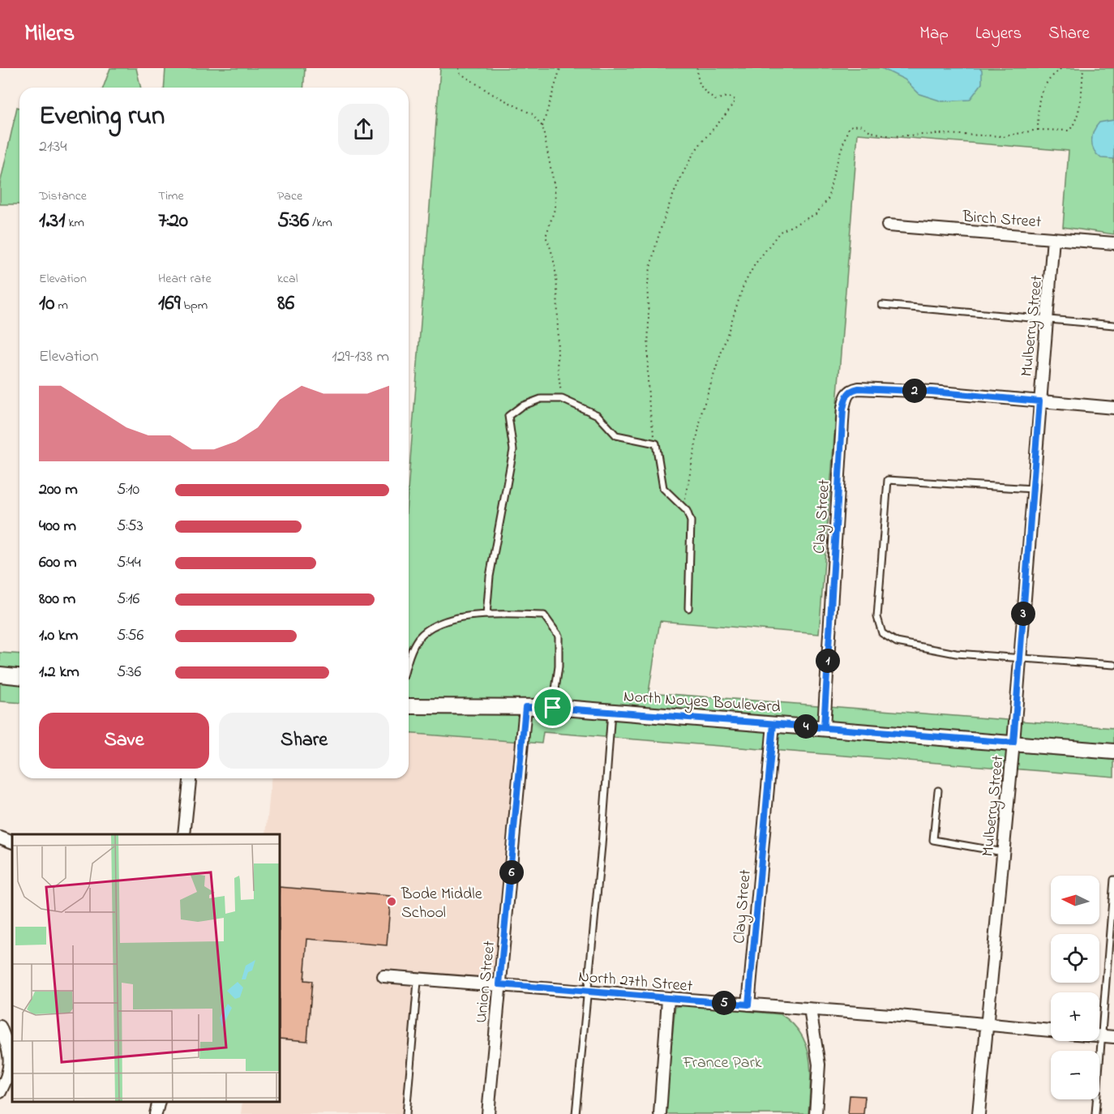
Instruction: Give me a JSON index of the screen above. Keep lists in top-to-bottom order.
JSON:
{
  "streets": {
    "street": [
      "Birch Street",
      "Mulberry Street",
      "Clay Street",
      "North Noyes Boulevard",
      "North 27th Street",
      "Union Street"
    ]
  },
  "crossings": [
    ["Birch Street", "Mulberry Street"],
    ["Mulberry Street", "Clay Street"],
    ["Mulberry Street", "North Noyes Boulevard"],
    ["Mulberry Street", "North 27th Street"],
    ["Clay Street", "North Noyes Boulevard"],
    ["Clay Street", "North 27th Street"],
    ["North Noyes Boulevard", "Union Street"],
    ["North 27th Street", "Union Street"]
  ],
  "parks": ["France Park"],
  "places": ["Bode Middle School"],
  "north": "left",
  "page": {
    "header": "Milers",
    "nav": ["Map", "Layers", "Share"],
    "heading": ["Evening run", "21:34"],
    "stats": [
      ["Distance", "1.31 km"],
      ["Time", "7:20"],
      ["Pace", "5:36 /km"],
      ["Elevation", "10 m"],
      ["Heart rate", "169 bpm"],
      ["kcal", "86"]
    ],
    "chart": ["Elevation", "129–138 m"],
    "pins": [
      "2",
      "3",
      "1",
      "4",
      "6",
      "5"
    ],
    "list": [
      {
        "name": "200 m",
        "note": "5:10"
      },
      {
        "name": "400 m",
        "note": "5:53"
      },
      {
        "name": "600 m",
        "note": "5:44"
      },
      {
        "name": "800 m",
        "note": "5:16"
      },
      {
        "name": "1.0 km",
        "note": "5:56"
      },
      {
        "name": "1.2 km",
        "note": "5:36"
      }
    ],
    "buttons": ["Save", "Share"],
    "map_buttons": ["+", "−"]
  }
}
